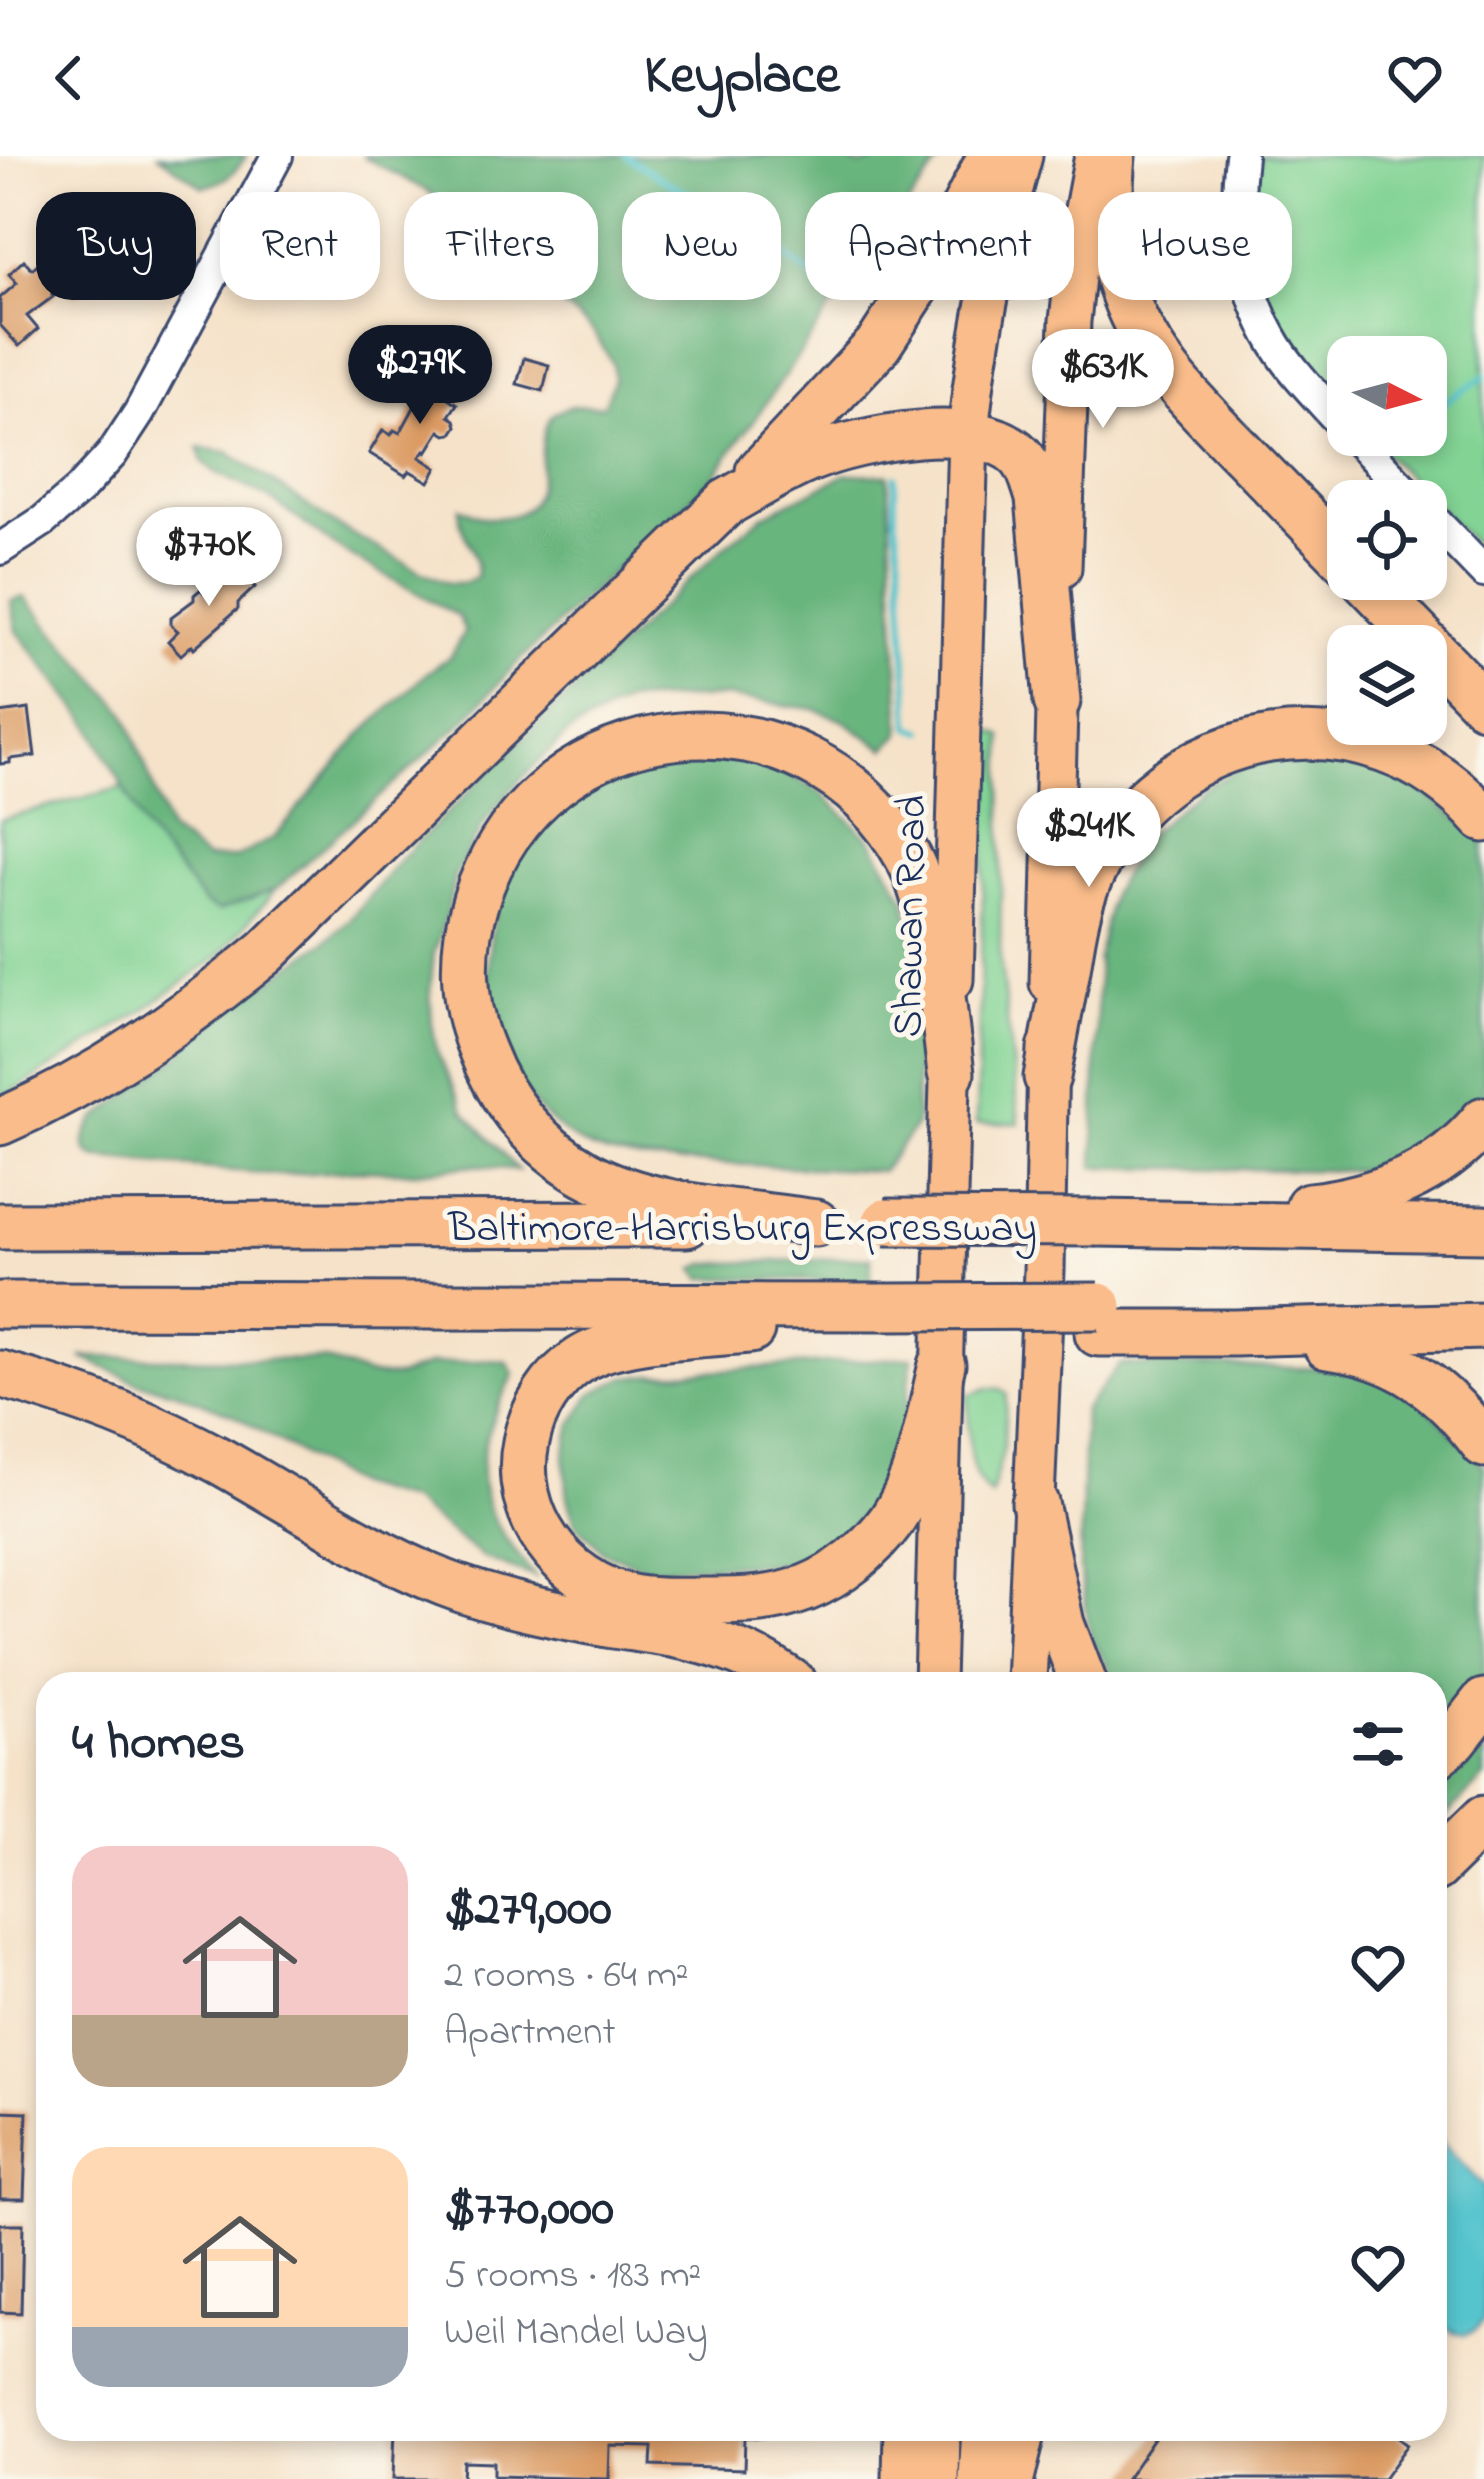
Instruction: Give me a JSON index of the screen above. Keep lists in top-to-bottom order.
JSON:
{
  "streets": {
    "highway": ["Baltimore-Harrisburg Expressway"],
    "main road": ["Shawan Road"]
  },
  "north": "right",
  "page": {
    "header": "Keyplace",
    "chip": [
      "Buy",
      "Rent",
      "Filters",
      "New",
      "Apartment",
      "House"
    ],
    "price": [
      "$279K",
      "$631K",
      "$770K",
      "$241K"
    ],
    "heading": "4 homes",
    "list": [
      {
        "name": "$279,000",
        "note": "2 rooms · 64 m² · Apartment"
      },
      {
        "name": "$770,000",
        "note": "5 rooms · 183 m² · Weil Mandel Way"
      }
    ]
  }
}
